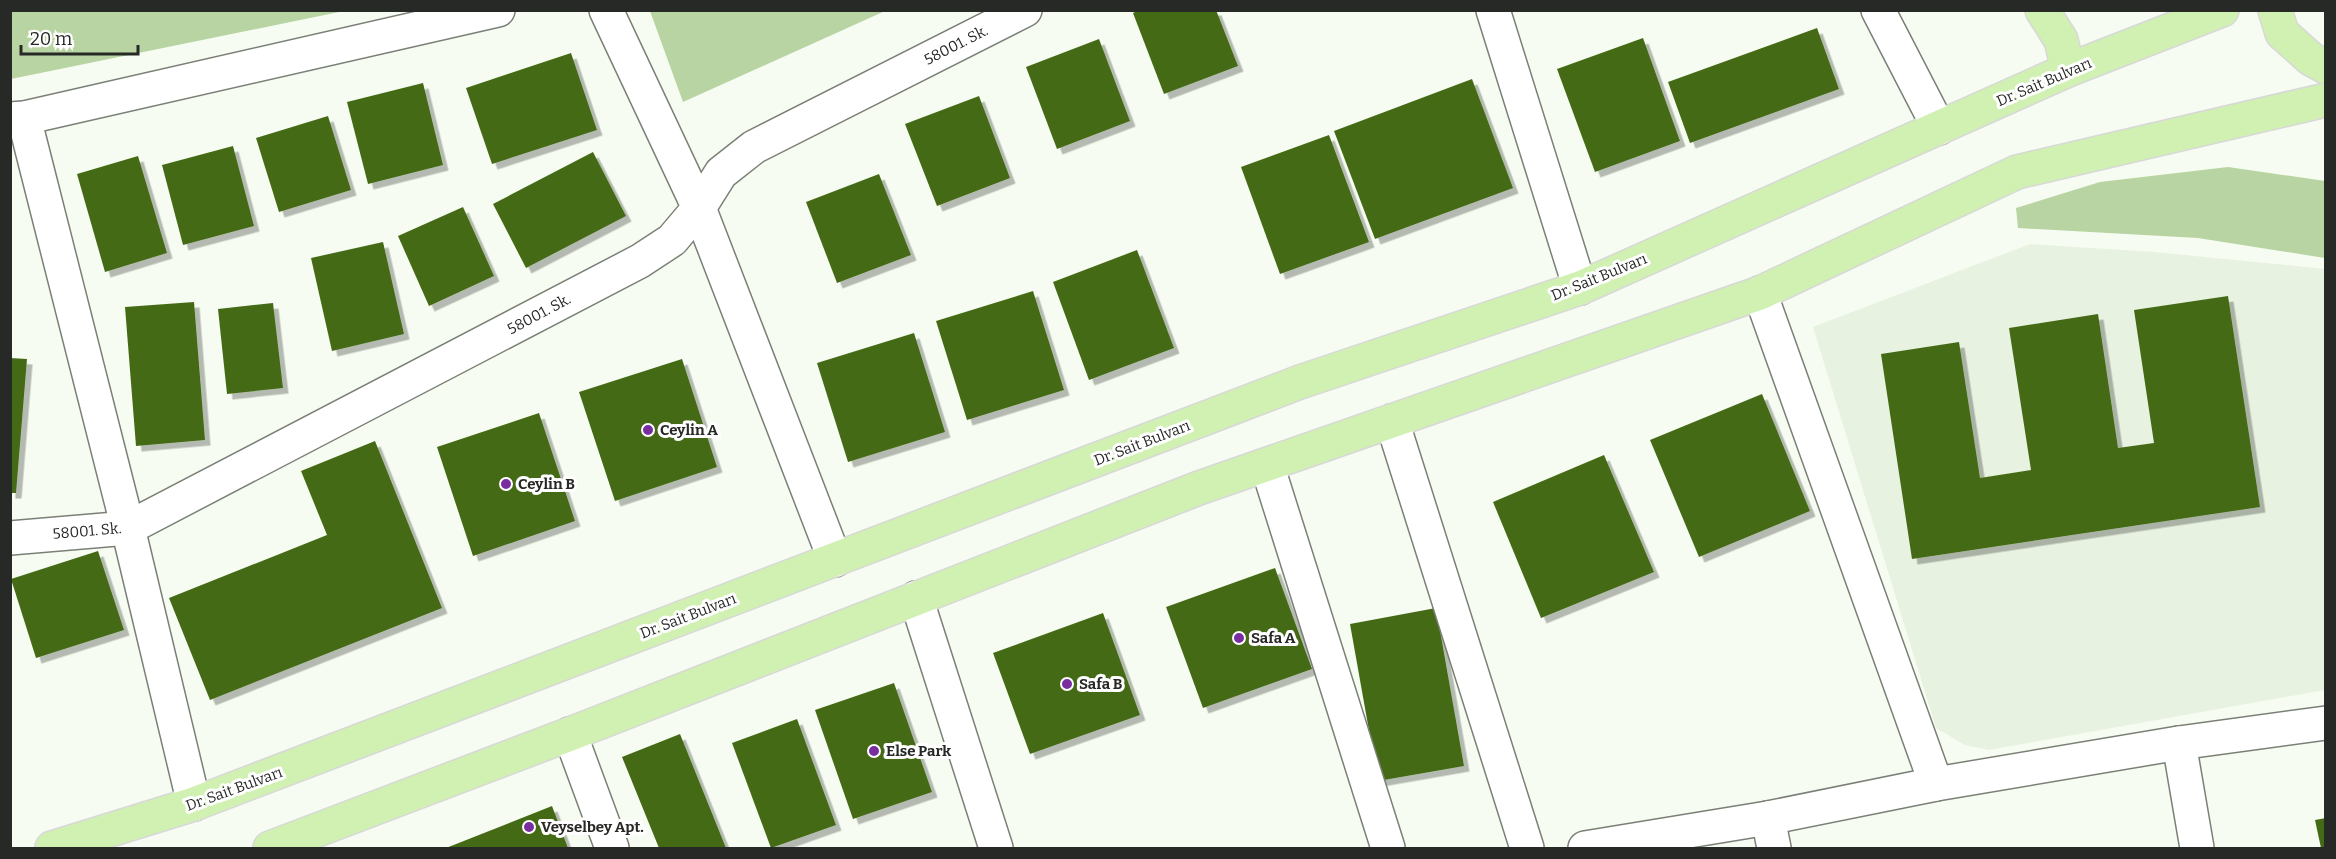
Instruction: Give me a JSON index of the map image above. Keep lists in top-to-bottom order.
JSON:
{
  "streets": {
    "main road": ["Dr. Sait Bulvarı"],
    "street": ["58001. Sk."]
  },
  "places": [
    "Ceylin A",
    "Ceylin B",
    "Safa A",
    "Safa B",
    "Else Park",
    "Veyselbey Apt."
  ],
  "scale_bar": "20 m"
}
